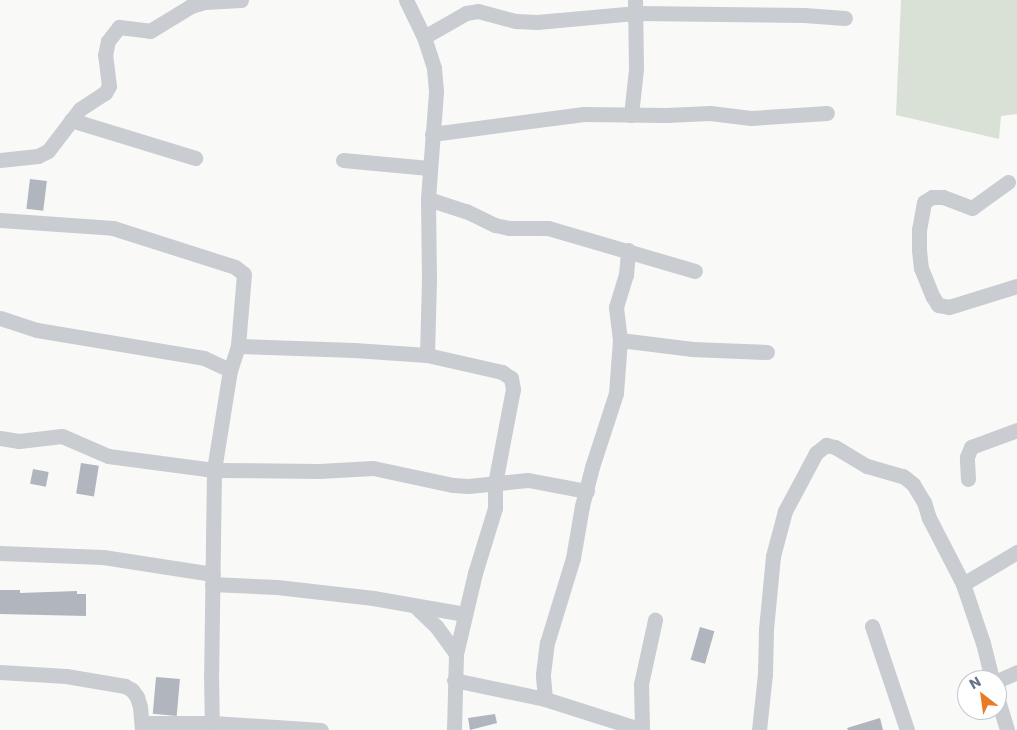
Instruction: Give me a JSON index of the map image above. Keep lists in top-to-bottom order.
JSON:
{
  "north": "top left"
}
